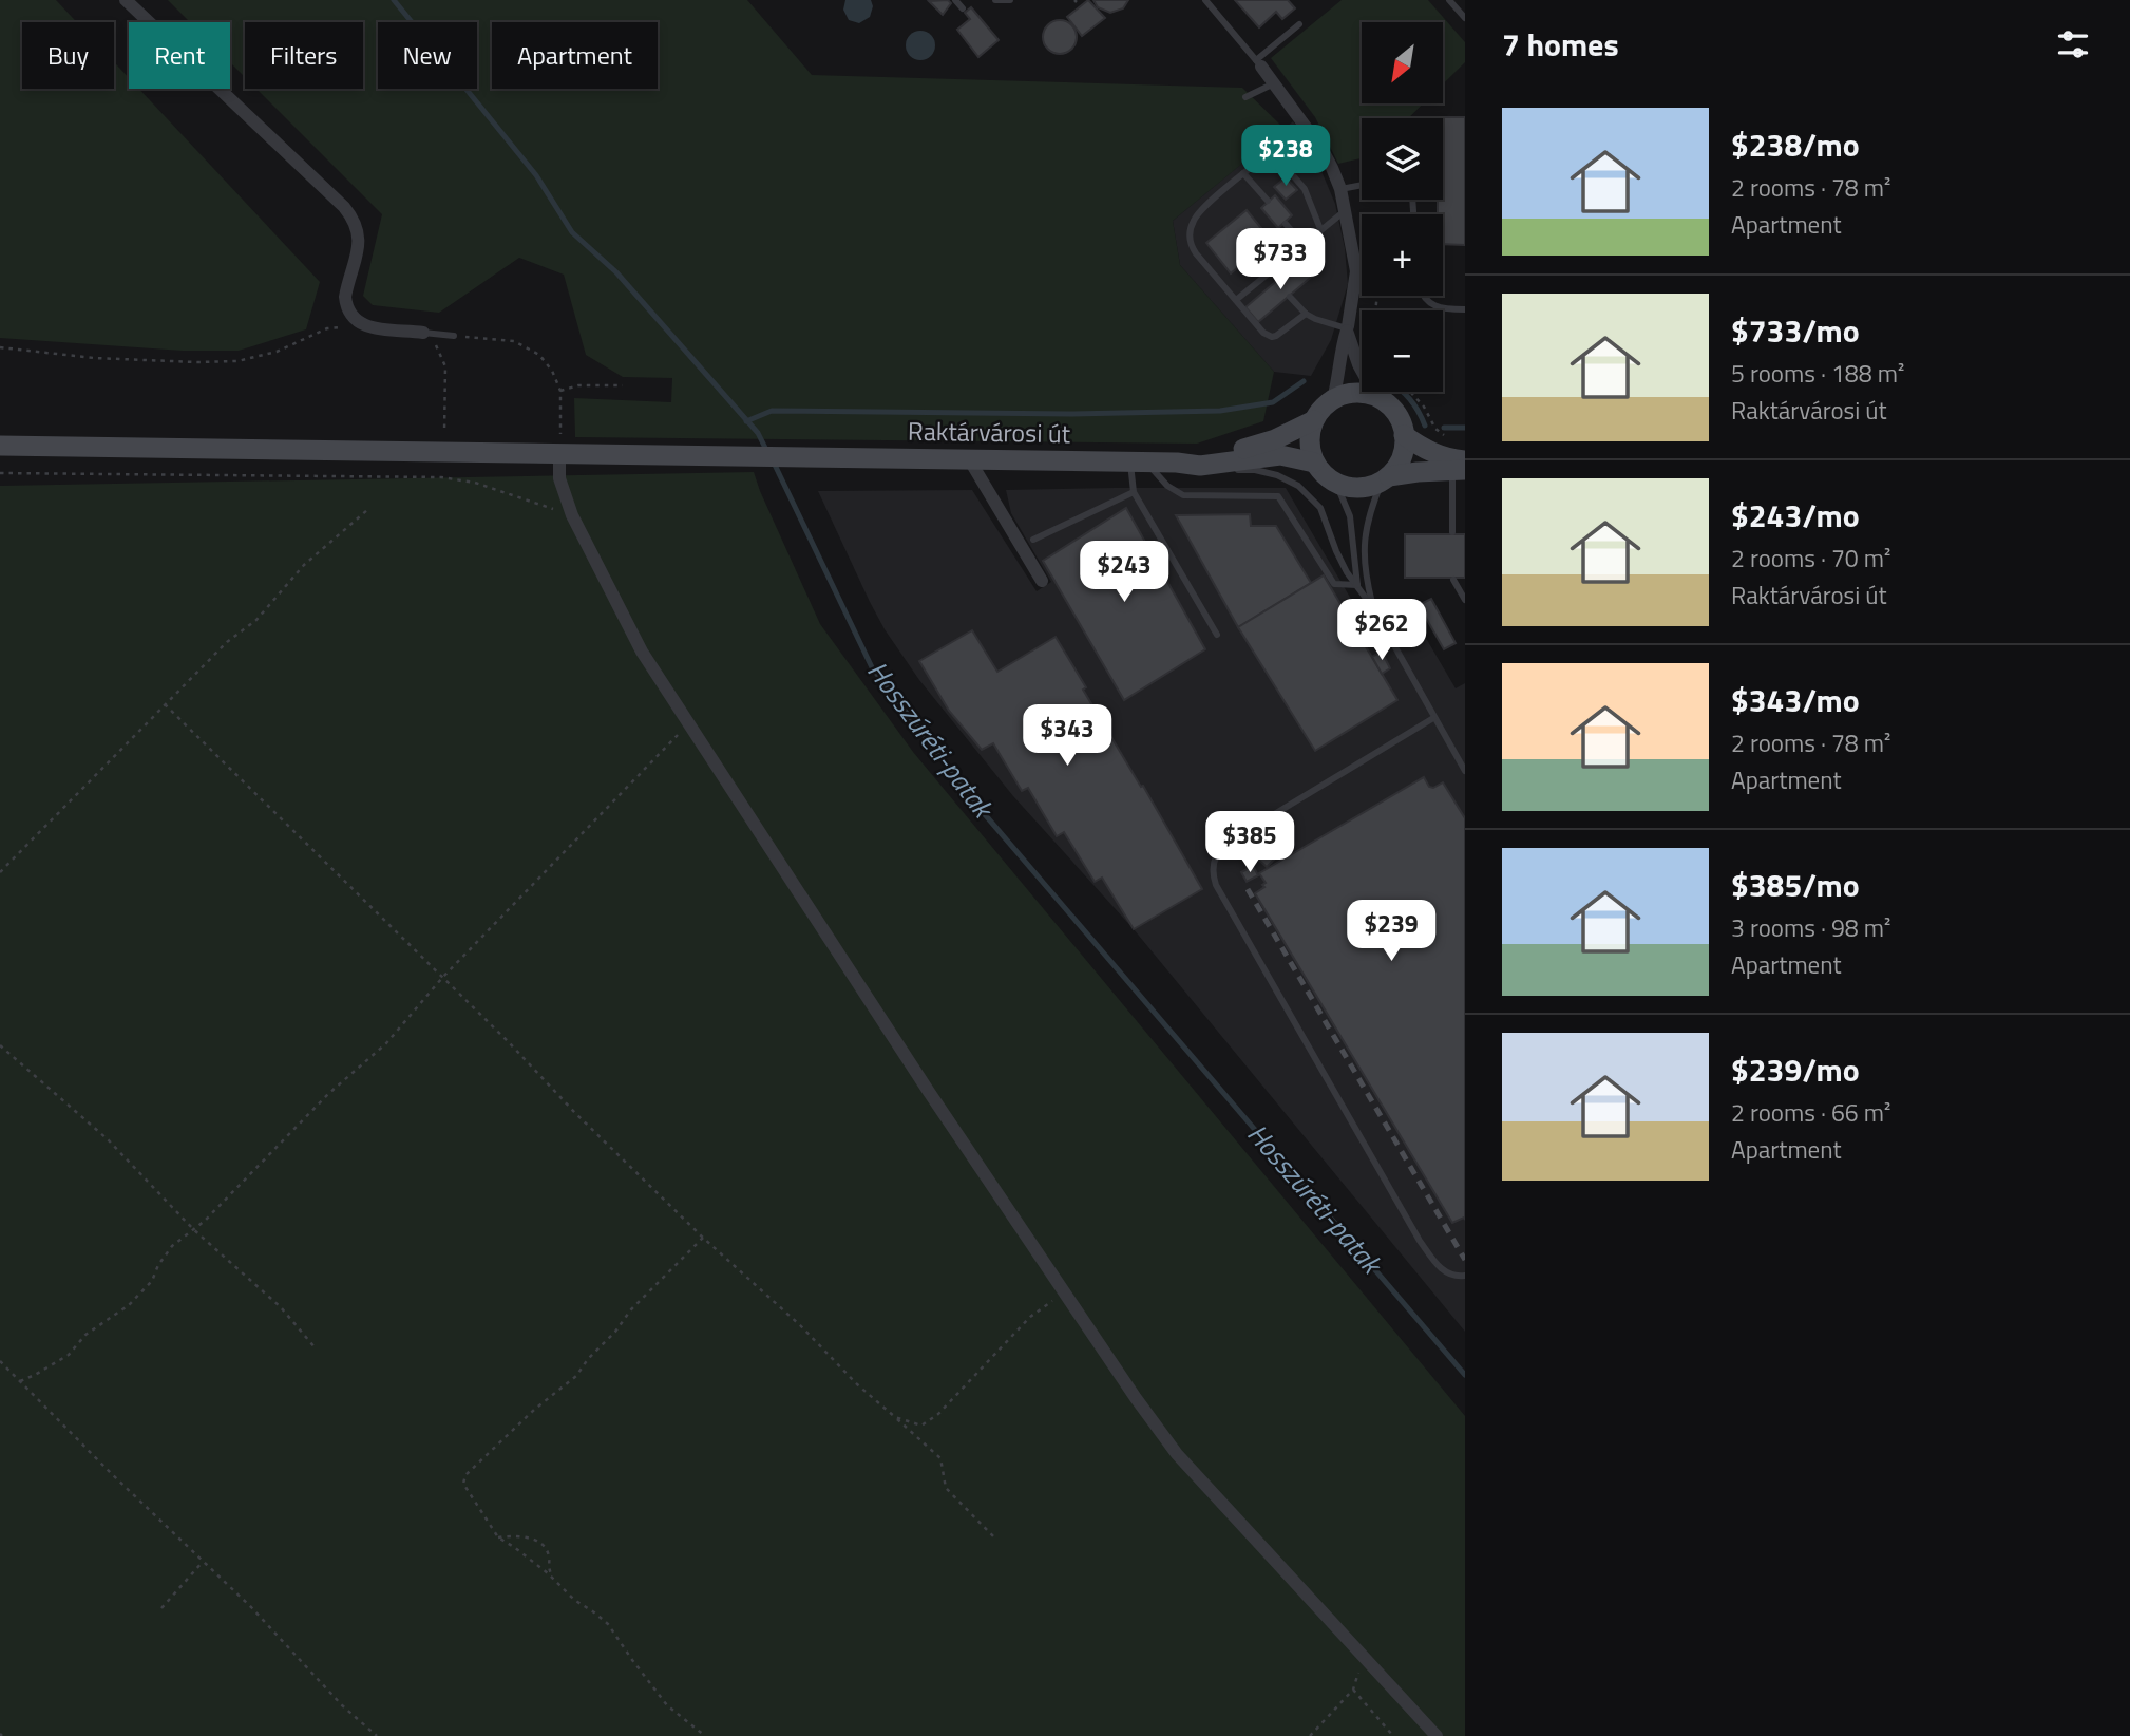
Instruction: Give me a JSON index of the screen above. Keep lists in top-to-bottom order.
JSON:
{
  "streets": {
    "street": ["Raktárvárosi út"]
  },
  "water": ["Hosszúréti-patak"],
  "north": "bottom left",
  "page": {
    "heading": "7 homes",
    "map_buttons": ["+", "−"],
    "chip": [
      "Buy",
      "Rent",
      "Filters",
      "New",
      "Apartment"
    ],
    "list": [
      {
        "name": "$238/mo",
        "note": "2 rooms · 78 m² · Apartment"
      },
      {
        "name": "$733/mo",
        "note": "5 rooms · 188 m² · Raktárvárosi út"
      },
      {
        "name": "$243/mo",
        "note": "2 rooms · 70 m² · Raktárvárosi út"
      },
      {
        "name": "$343/mo",
        "note": "2 rooms · 78 m² · Apartment"
      },
      {
        "name": "$385/mo",
        "note": "3 rooms · 98 m² · Apartment"
      },
      {
        "name": "$239/mo",
        "note": "2 rooms · 66 m² · Apartment"
      }
    ],
    "price": [
      "$238",
      "$733",
      "$243",
      "$262",
      "$343",
      "$385",
      "$239"
    ]
  }
}
